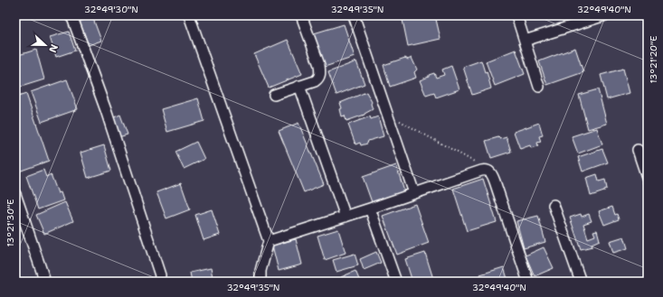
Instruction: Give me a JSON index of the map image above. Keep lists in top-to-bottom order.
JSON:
{
  "north": "right",
  "coordinates": [
    "32°49'30\"N",
    "32°49'35\"N",
    "32°49'40\"N",
    "13°21'20\"E",
    "13°21'30\"E"
  ]
}
